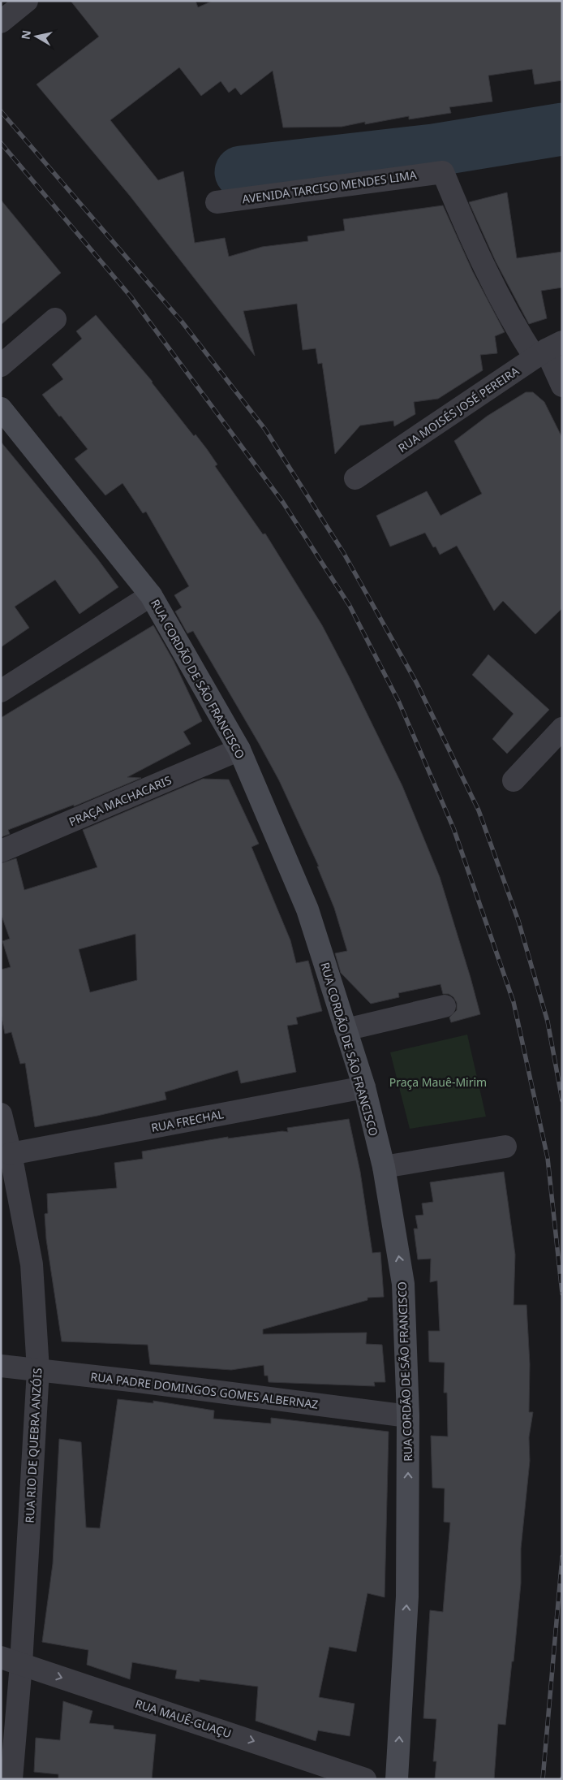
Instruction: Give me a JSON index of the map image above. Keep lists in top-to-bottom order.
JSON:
{
  "streets": {
    "street": [
      "AVENIDA TARCISO MENDES LIMA",
      "RUA MOISÉS JOSÉ PEREIRA",
      "RUA CORDÃO DE SÃO FRANCISCO",
      "PRAÇA MACHACARIS",
      "RUA FRECHAL",
      "RUA PADRE DOMINGOS GOMES ALBERNAZ",
      "RUA RIO DE QUEBRA ANZÓIS",
      "RUA MAUÊ-GUAÇU"
    ]
  },
  "crossings": [
    ["AVENIDA TARCISO MENDES LIMA", "RUA MOISÉS JOSÉ PEREIRA"],
    ["RUA CORDÃO DE SÃO FRANCISCO", "PRAÇA MACHACARIS"],
    ["RUA CORDÃO DE SÃO FRANCISCO", "RUA FRECHAL"],
    ["RUA CORDÃO DE SÃO FRANCISCO", "RUA PADRE DOMINGOS GOMES ALBERNAZ"],
    ["RUA FRECHAL", "RUA RIO DE QUEBRA ANZÓIS"],
    ["RUA PADRE DOMINGOS GOMES ALBERNAZ", "RUA RIO DE QUEBRA ANZÓIS"],
    ["RUA RIO DE QUEBRA ANZÓIS", "RUA MAUÊ-GUAÇU"]
  ],
  "one_way": ["RUA CORDÃO DE SÃO FRANCISCO", "RUA MAUÊ-GUAÇU"],
  "parks": ["Praça Mauê-Mirim"],
  "north": "left"
}
